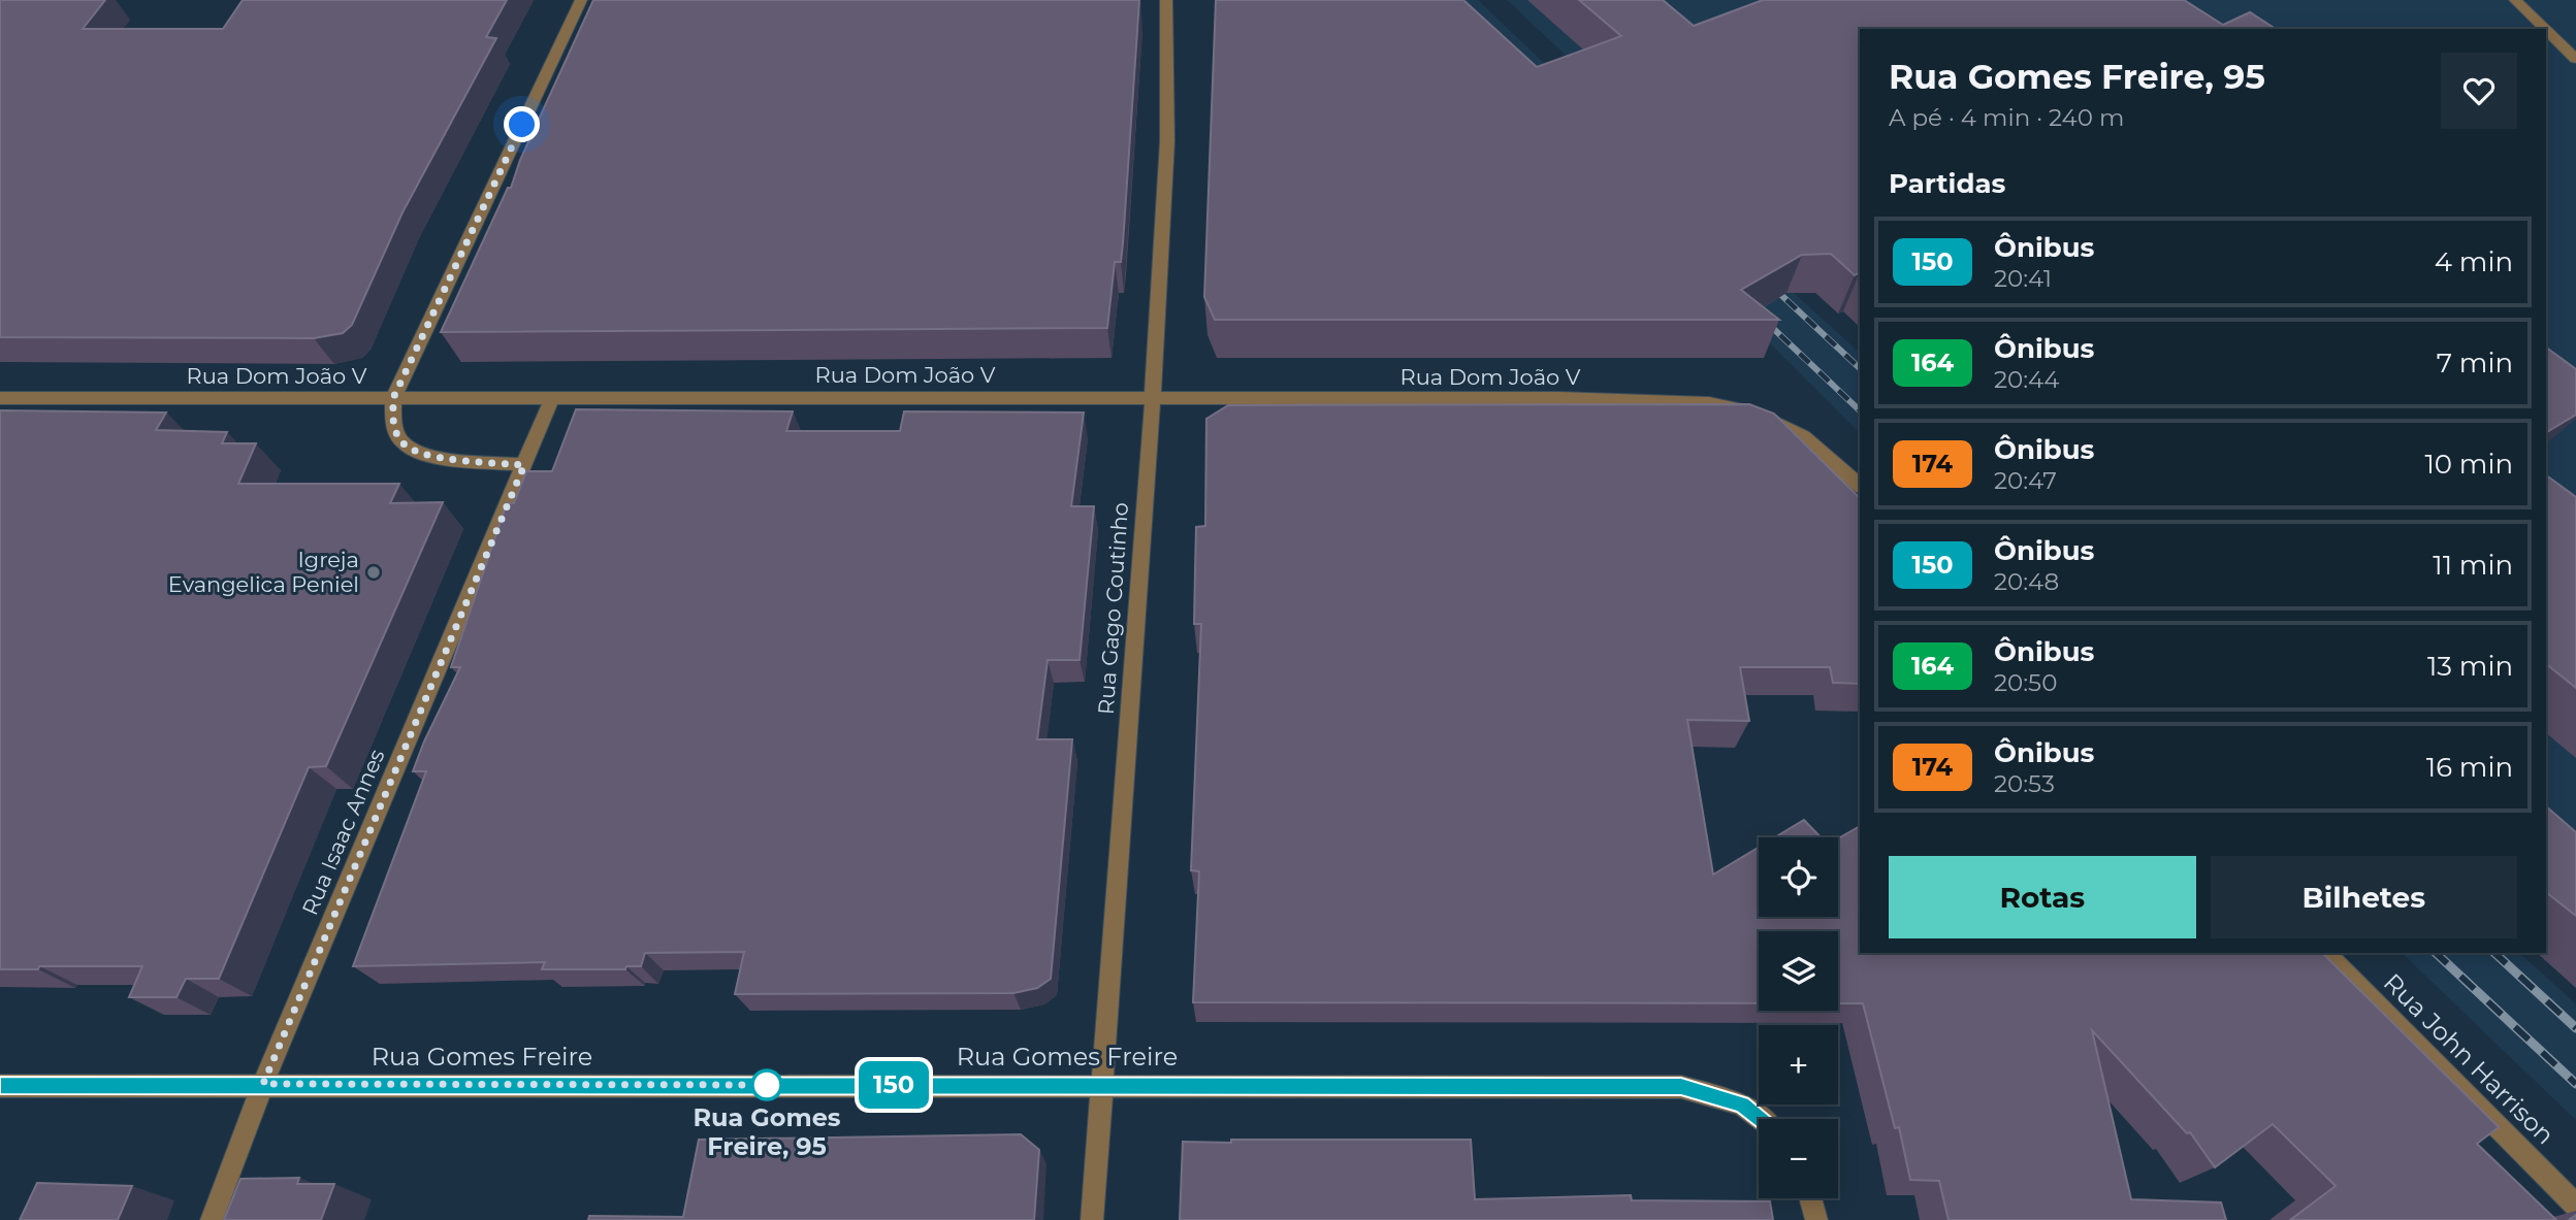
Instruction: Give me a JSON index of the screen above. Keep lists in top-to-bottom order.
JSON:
{
  "streets": {
    "street": [
      "Rua Dom João V",
      "Rua Gago Coutinho",
      "Rua Isaac Annes",
      "Rua Gomes Freire",
      "Rua John Harrison"
    ]
  },
  "crossings": [
    ["Rua Dom João V", "Rua Gago Coutinho"],
    ["Rua Dom João V", "Rua Isaac Annes"],
    ["Rua Gago Coutinho", "Rua Gomes Freire"],
    ["Rua Isaac Annes", "Rua Gomes Freire"]
  ],
  "places": ["Igreja Evangelica Peniel", "Rua Gomes Freire, 95"],
  "lines": ["bus line 150"],
  "page": {
    "on_map": "150",
    "heading": [
      ["Rua Gomes Freire, 95", "A pé · 4 min · 240 m"],
      "Partidas"
    ],
    "list": [
      {
        "mark": "150",
        "name": "Ônibus",
        "note": "20:41",
        "value": "4 min"
      },
      {
        "mark": "164",
        "name": "Ônibus",
        "note": "20:44",
        "value": "7 min"
      },
      {
        "mark": "174",
        "name": "Ônibus",
        "note": "20:47",
        "value": "10 min"
      },
      {
        "mark": "150",
        "name": "Ônibus",
        "note": "20:48",
        "value": "11 min"
      },
      {
        "mark": "164",
        "name": "Ônibus",
        "note": "20:50",
        "value": "13 min"
      },
      {
        "mark": "174",
        "name": "Ônibus",
        "note": "20:53",
        "value": "16 min"
      }
    ],
    "map_buttons": ["+", "−"],
    "buttons": ["Rotas", "Bilhetes"]
  }
}
